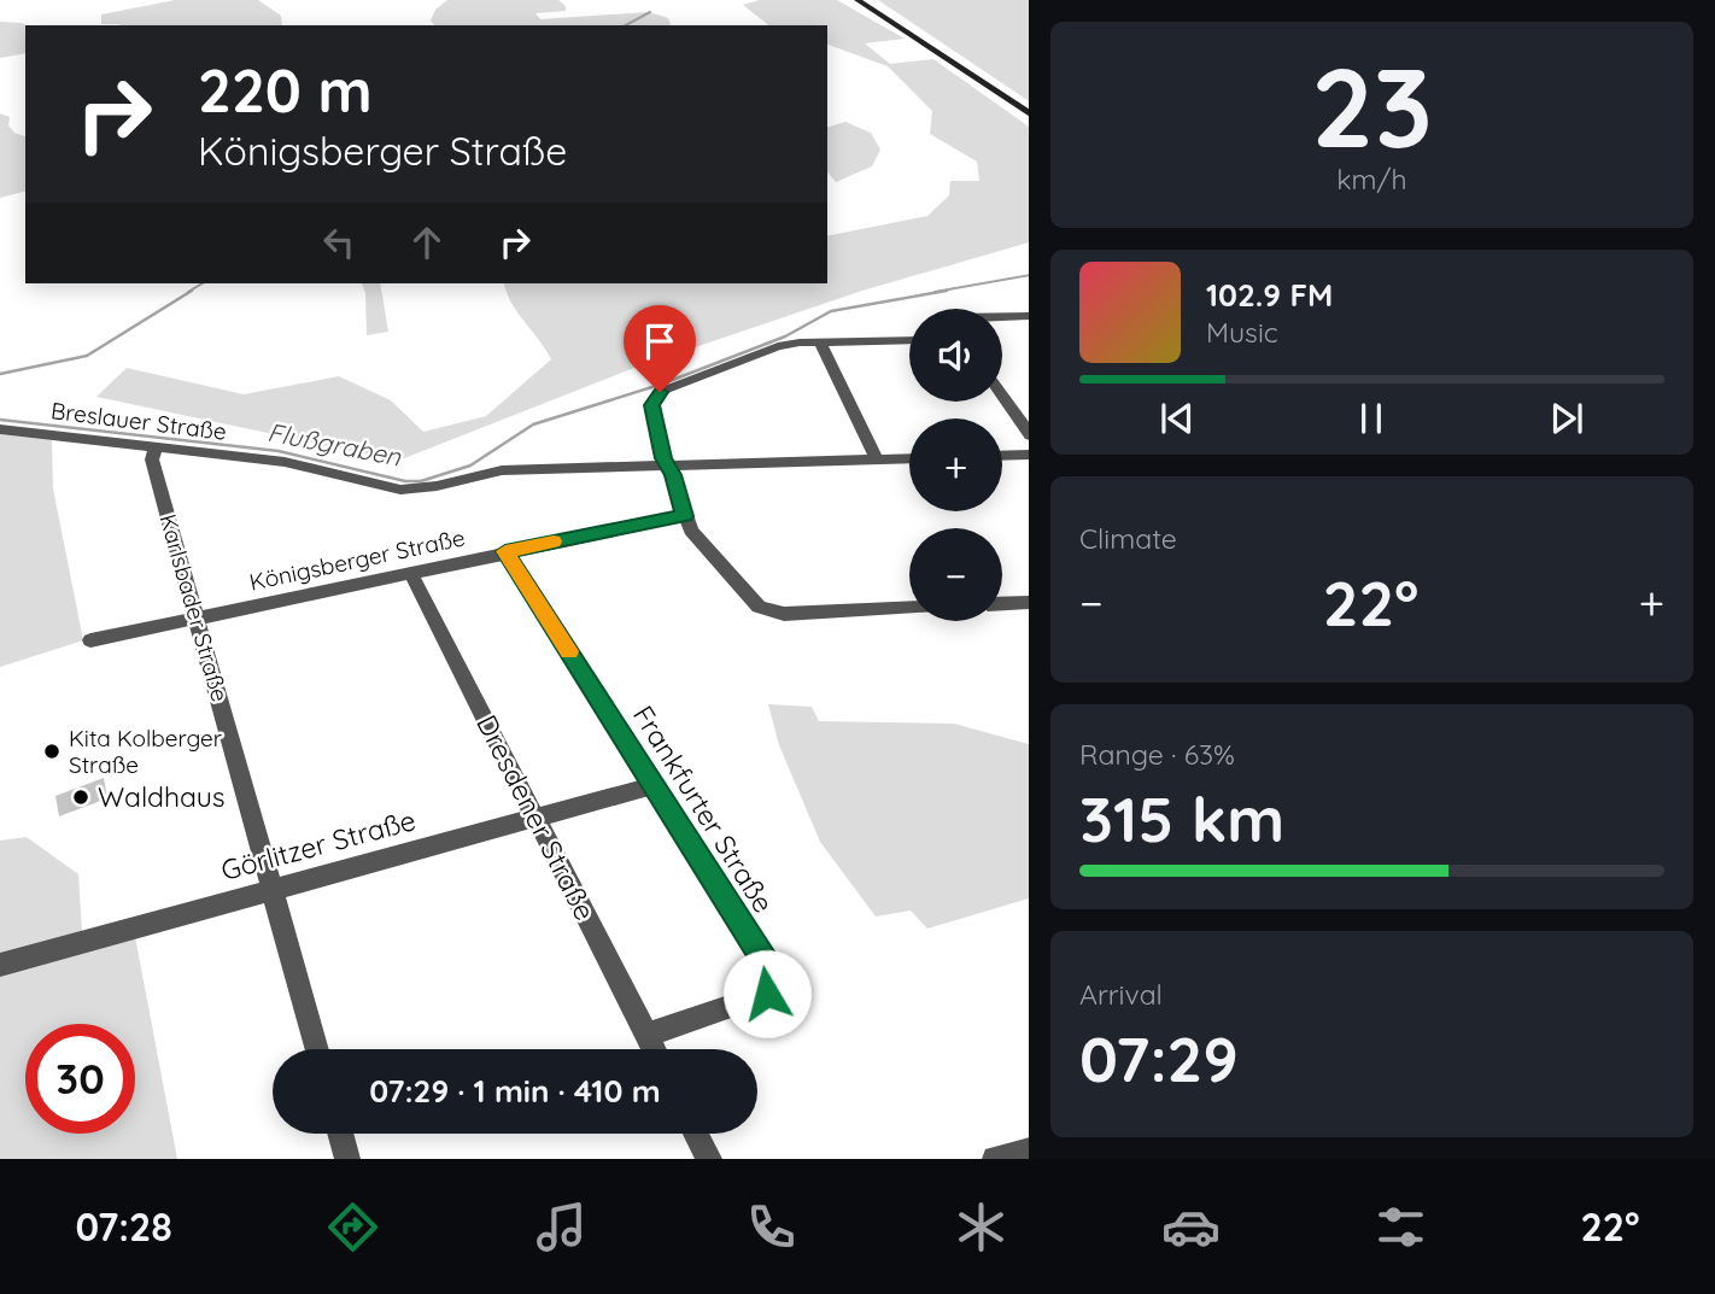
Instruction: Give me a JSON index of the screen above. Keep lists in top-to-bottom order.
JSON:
{
  "streets": {
    "street": [
      "Breslauer Straße",
      "Königsberger Straße",
      "Karlsbader Straße",
      "Frankfurter Straße",
      "Dresdener Straße",
      "Görlitzer Straße"
    ]
  },
  "crossings": [
    ["Breslauer Straße", "Karlsbader Straße"],
    ["Königsberger Straße", "Karlsbader Straße"],
    ["Königsberger Straße", "Frankfurter Straße"],
    ["Königsberger Straße", "Dresdener Straße"],
    ["Karlsbader Straße", "Görlitzer Straße"],
    ["Frankfurter Straße", "Dresdener Straße"],
    ["Frankfurter Straße", "Görlitzer Straße"],
    ["Dresdener Straße", "Görlitzer Straße"]
  ],
  "water": ["Flußgraben"],
  "places": ["Kita Kolberger Straße", "Waldhaus"],
  "page": {
    "tile": [
      ["23", "km/h"],
      "Climate",
      ["Range · 63%", "315 km"],
      ["Arrival", "07:29"]
    ],
    "turn": ["220 m", "Königsberger Straße"],
    "song": ["102.9 FM", "Music"],
    "map_buttons": ["+", "−"],
    "heat": ["−", "22°", "+"],
    "limit": "30",
    "trip": "07:29 · 1 min · 410 m",
    "tabs": ["07:28", "22°"]
  }
}
